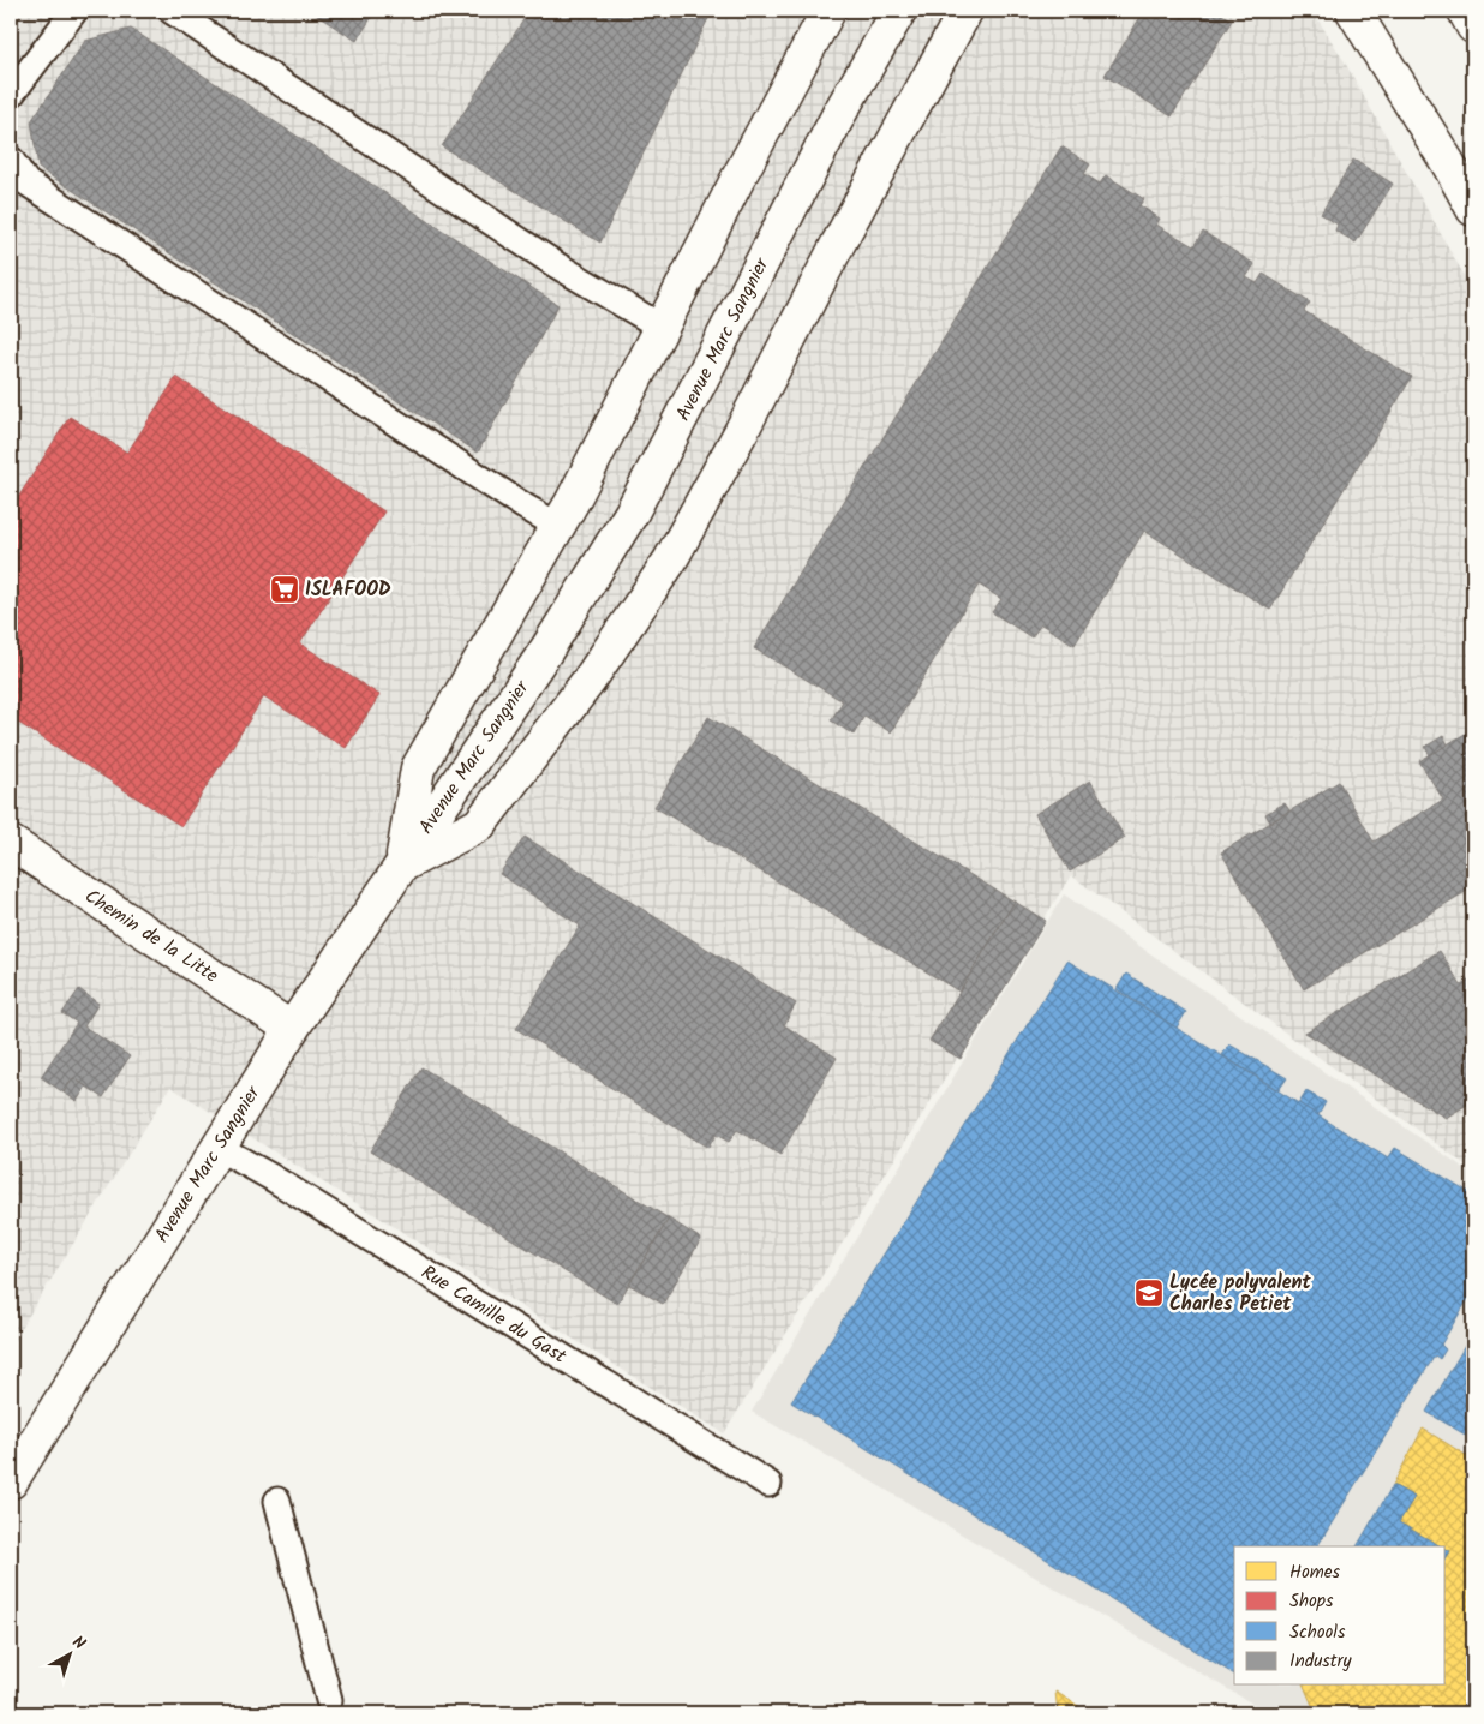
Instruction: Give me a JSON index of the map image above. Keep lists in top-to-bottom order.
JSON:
{
  "streets": {
    "main road": ["Avenue Marc Sangnier", "Chemin de la Litte"],
    "lane": ["Rue Camille du Gast"]
  },
  "crossings": [
    ["Avenue Marc Sangnier", "Chemin de la Litte"],
    ["Avenue Marc Sangnier", "Rue Camille du Gast"]
  ],
  "places": {
    "supermarket": ["ISLAFOOD"],
    "school or university": ["Lycée polyvalent Charles Petiet"]
  },
  "legend": [
    "Homes",
    "Shops",
    "Schools",
    "Industry"
  ],
  "north": "top right"
}
